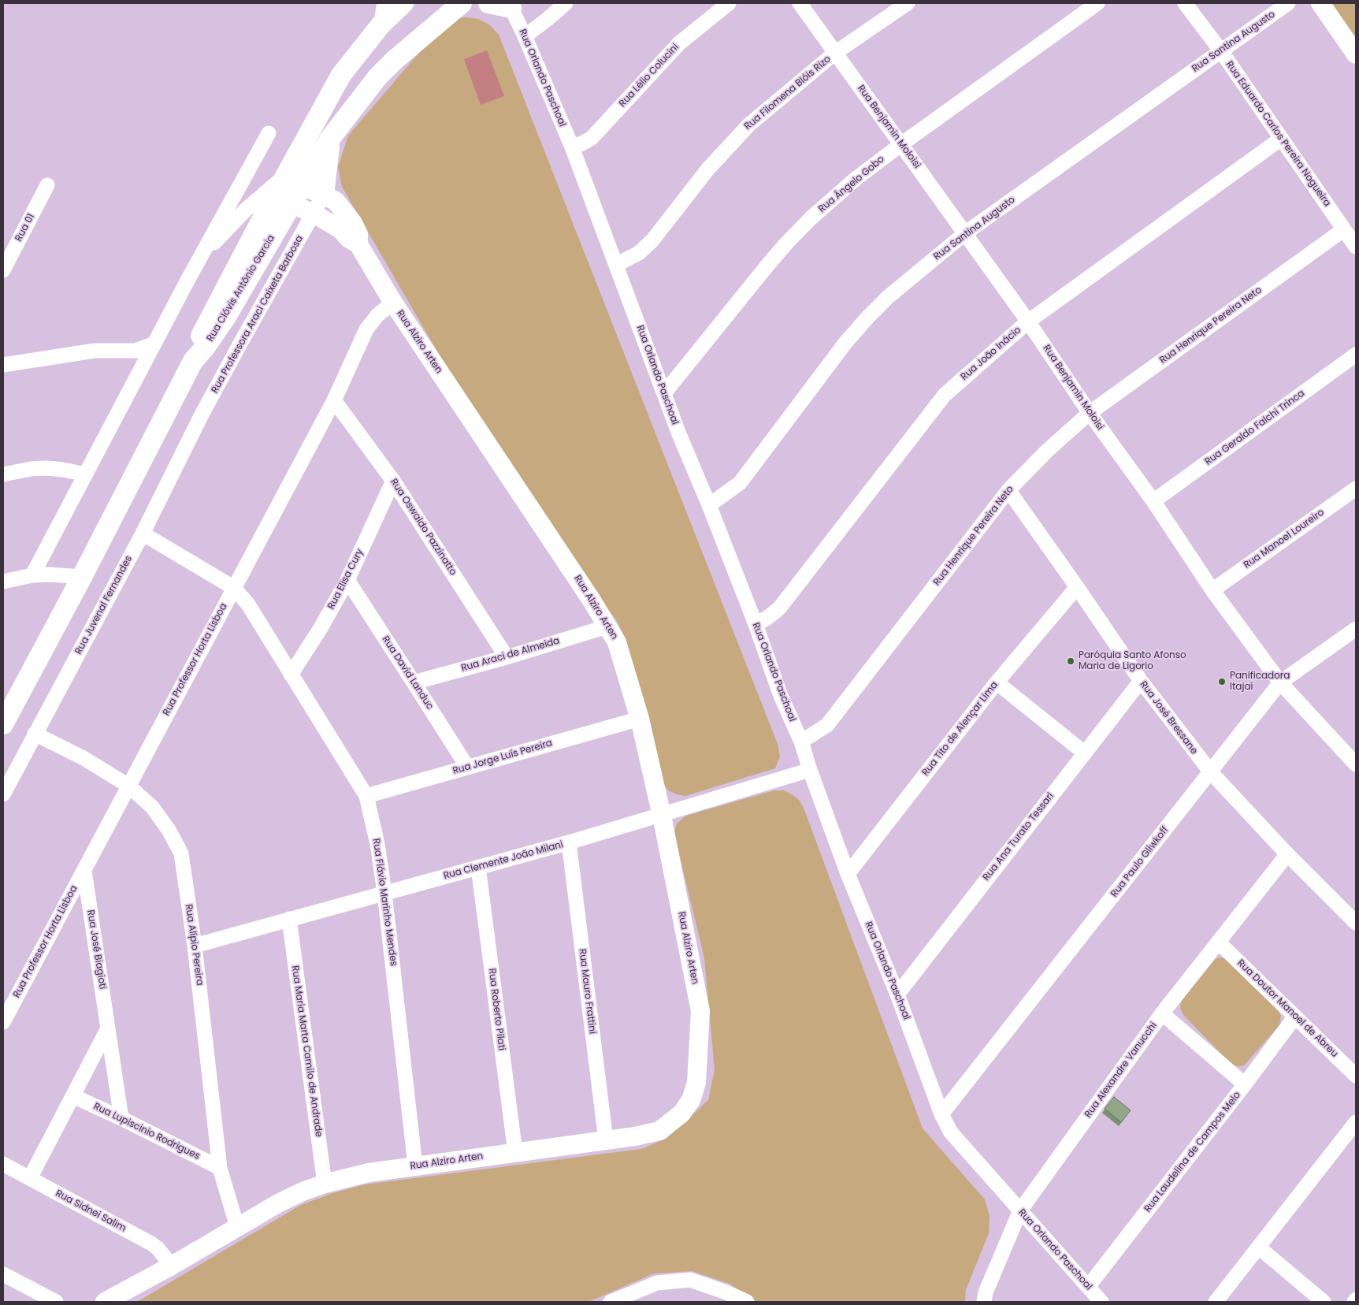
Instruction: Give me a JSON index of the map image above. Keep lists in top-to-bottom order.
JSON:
{
  "streets": {
    "main road": ["Rua Clóvis Antônio Garcia"],
    "street": [
      "Rua Santina Augusto",
      "Rua Lélio Colucini",
      "Rua Orlando Paschoal",
      "Rua Filomena Blóis Rizo",
      "Rua Benjamin Moloisi",
      "Rua Eduardo Carlos Pereira Nogueira",
      "Rua Ângelo Gobo",
      "Rua 01",
      "Rua Professora Araci Caixeta Barbosa",
      "Rua Henrique Pereira Neto",
      "Rua Alziro Arten",
      "Rua João Inácio",
      "Rua Geraldo Falchi Trinca",
      "Rua Oswaldo Pazzinatto",
      "Rua Manoel Loureiro",
      "Rua Elisa Cury",
      "Rua Juvenal Fernandes",
      "Rua Araci de Almeida",
      "Rua Professor Horta Lisboa",
      "Rua David Landuc",
      "Rua José Bressane",
      "Rua Tito de Alençar Lima",
      "Rua Jorge Luís Pereira",
      "Rua Ana Turato Tessari",
      "Rua Clemente João Milani",
      "Rua Paulo Gliwkoff",
      "Rua Flávio Marinho Mendes",
      "Rua Alípio Pereira",
      "Rua José Biagioti",
      "Rua Mauro Frattini",
      "Rua Doutor Manoel de Abreu",
      "Rua Roberto Pilati",
      "Rua Maria Marta Camilo de Andrade",
      "Rua Alexandre Vanucchi",
      "Rua Lupiscinio Rodrigues",
      "Rua Laudelina de Campos Melo",
      "Rua Sidnei Salim"
    ]
  },
  "crossings": [
    ["Rua Santina Augusto", "Rua Orlando Paschoal"],
    ["Rua Santina Augusto", "Rua Benjamin Moloisi"],
    ["Rua Santina Augusto", "Rua Eduardo Carlos Pereira Nogueira"],
    ["Rua Lélio Colucini", "Rua Orlando Paschoal"],
    ["Rua Orlando Paschoal", "Rua Filomena Blóis Rizo"],
    ["Rua Orlando Paschoal", "Rua Ângelo Gobo"],
    ["Rua Orlando Paschoal", "Rua Henrique Pereira Neto"],
    ["Rua Orlando Paschoal", "Rua João Inácio"],
    ["Rua Orlando Paschoal", "Rua Tito de Alençar Lima"],
    ["Rua Orlando Paschoal", "Rua Ana Turato Tessari"],
    ["Rua Orlando Paschoal", "Rua Clemente João Milani"],
    ["Rua Orlando Paschoal", "Rua Paulo Gliwkoff"],
    ["Rua Orlando Paschoal", "Rua Alexandre Vanucchi"],
    ["Rua Orlando Paschoal", "Rua Laudelina de Campos Melo"],
    ["Rua Filomena Blóis Rizo", "Rua Benjamin Moloisi"],
    ["Rua Benjamin Moloisi", "Rua Ângelo Gobo"],
    ["Rua Benjamin Moloisi", "Rua Henrique Pereira Neto"],
    ["Rua Benjamin Moloisi", "Rua João Inácio"],
    ["Rua Benjamin Moloisi", "Rua Geraldo Falchi Trinca"],
    ["Rua Benjamin Moloisi", "Rua Manoel Loureiro"],
    ["Rua Benjamin Moloisi", "Rua Paulo Gliwkoff"],
    ["Rua Eduardo Carlos Pereira Nogueira", "Rua Henrique Pereira Neto"],
    ["Rua Eduardo Carlos Pereira Nogueira", "Rua João Inácio"],
    ["Rua Clóvis Antônio Garcia", "Rua Alziro Arten"],
    ["Rua Professora Araci Caixeta Barbosa", "Rua Alziro Arten"],
    ["Rua Professora Araci Caixeta Barbosa", "Rua Juvenal Fernandes"],
    ["Rua Henrique Pereira Neto", "Rua José Bressane"],
    ["Rua Alziro Arten", "Rua Araci de Almeida"],
    ["Rua Alziro Arten", "Rua Professor Horta Lisboa"],
    ["Rua Alziro Arten", "Rua Jorge Luís Pereira"],
    ["Rua Alziro Arten", "Rua Clemente João Milani"],
    ["Rua Alziro Arten", "Rua Flávio Marinho Mendes"],
    ["Rua Alziro Arten", "Rua Alípio Pereira"],
    ["Rua Alziro Arten", "Rua Mauro Frattini"],
    ["Rua Alziro Arten", "Rua Roberto Pilati"],
    ["Rua Alziro Arten", "Rua Maria Marta Camilo de Andrade"],
    ["Rua Alziro Arten", "Rua Sidnei Salim"],
    ["Rua Oswaldo Pazzinatto", "Rua Elisa Cury"],
    ["Rua Oswaldo Pazzinatto", "Rua Araci de Almeida"],
    ["Rua Oswaldo Pazzinatto", "Rua Professor Horta Lisboa"],
    ["Rua Elisa Cury", "Rua David Landuc"],
    ["Rua Elisa Cury", "Rua Flávio Marinho Mendes"],
    ["Rua Juvenal Fernandes", "Rua Flávio Marinho Mendes"],
    ["Rua Juvenal Fernandes", "Rua Alípio Pereira"],
    ["Rua Araci de Almeida", "Rua David Landuc"],
    ["Rua Professor Horta Lisboa", "Rua Flávio Marinho Mendes"],
    ["Rua Professor Horta Lisboa", "Rua Alípio Pereira"],
    ["Rua Professor Horta Lisboa", "Rua José Biagioti"],
    ["Rua David Landuc", "Rua Jorge Luís Pereira"],
    ["Rua José Bressane", "Rua Tito de Alençar Lima"],
    ["Rua José Bressane", "Rua Ana Turato Tessari"],
    ["Rua José Bressane", "Rua Paulo Gliwkoff"],
    ["Rua José Bressane", "Rua Alexandre Vanucchi"],
    ["Rua Jorge Luís Pereira", "Rua Flávio Marinho Mendes"],
    ["Rua Clemente João Milani", "Rua Flávio Marinho Mendes"],
    ["Rua Clemente João Milani", "Rua Alípio Pereira"],
    ["Rua Clemente João Milani", "Rua Mauro Frattini"],
    ["Rua Clemente João Milani", "Rua Roberto Pilati"],
    ["Rua Clemente João Milani", "Rua Maria Marta Camilo de Andrade"],
    ["Rua Alípio Pereira", "Rua Lupiscinio Rodrigues"],
    ["Rua José Biagioti", "Rua Lupiscinio Rodrigues"],
    ["Rua Doutor Manoel de Abreu", "Rua Alexandre Vanucchi"],
    ["Rua Doutor Manoel de Abreu", "Rua Laudelina de Campos Melo"]
  ],
  "places": ["Paróquia Santo Afonso Maria de Ligorio", "Panificadora Itajaí"]
}
